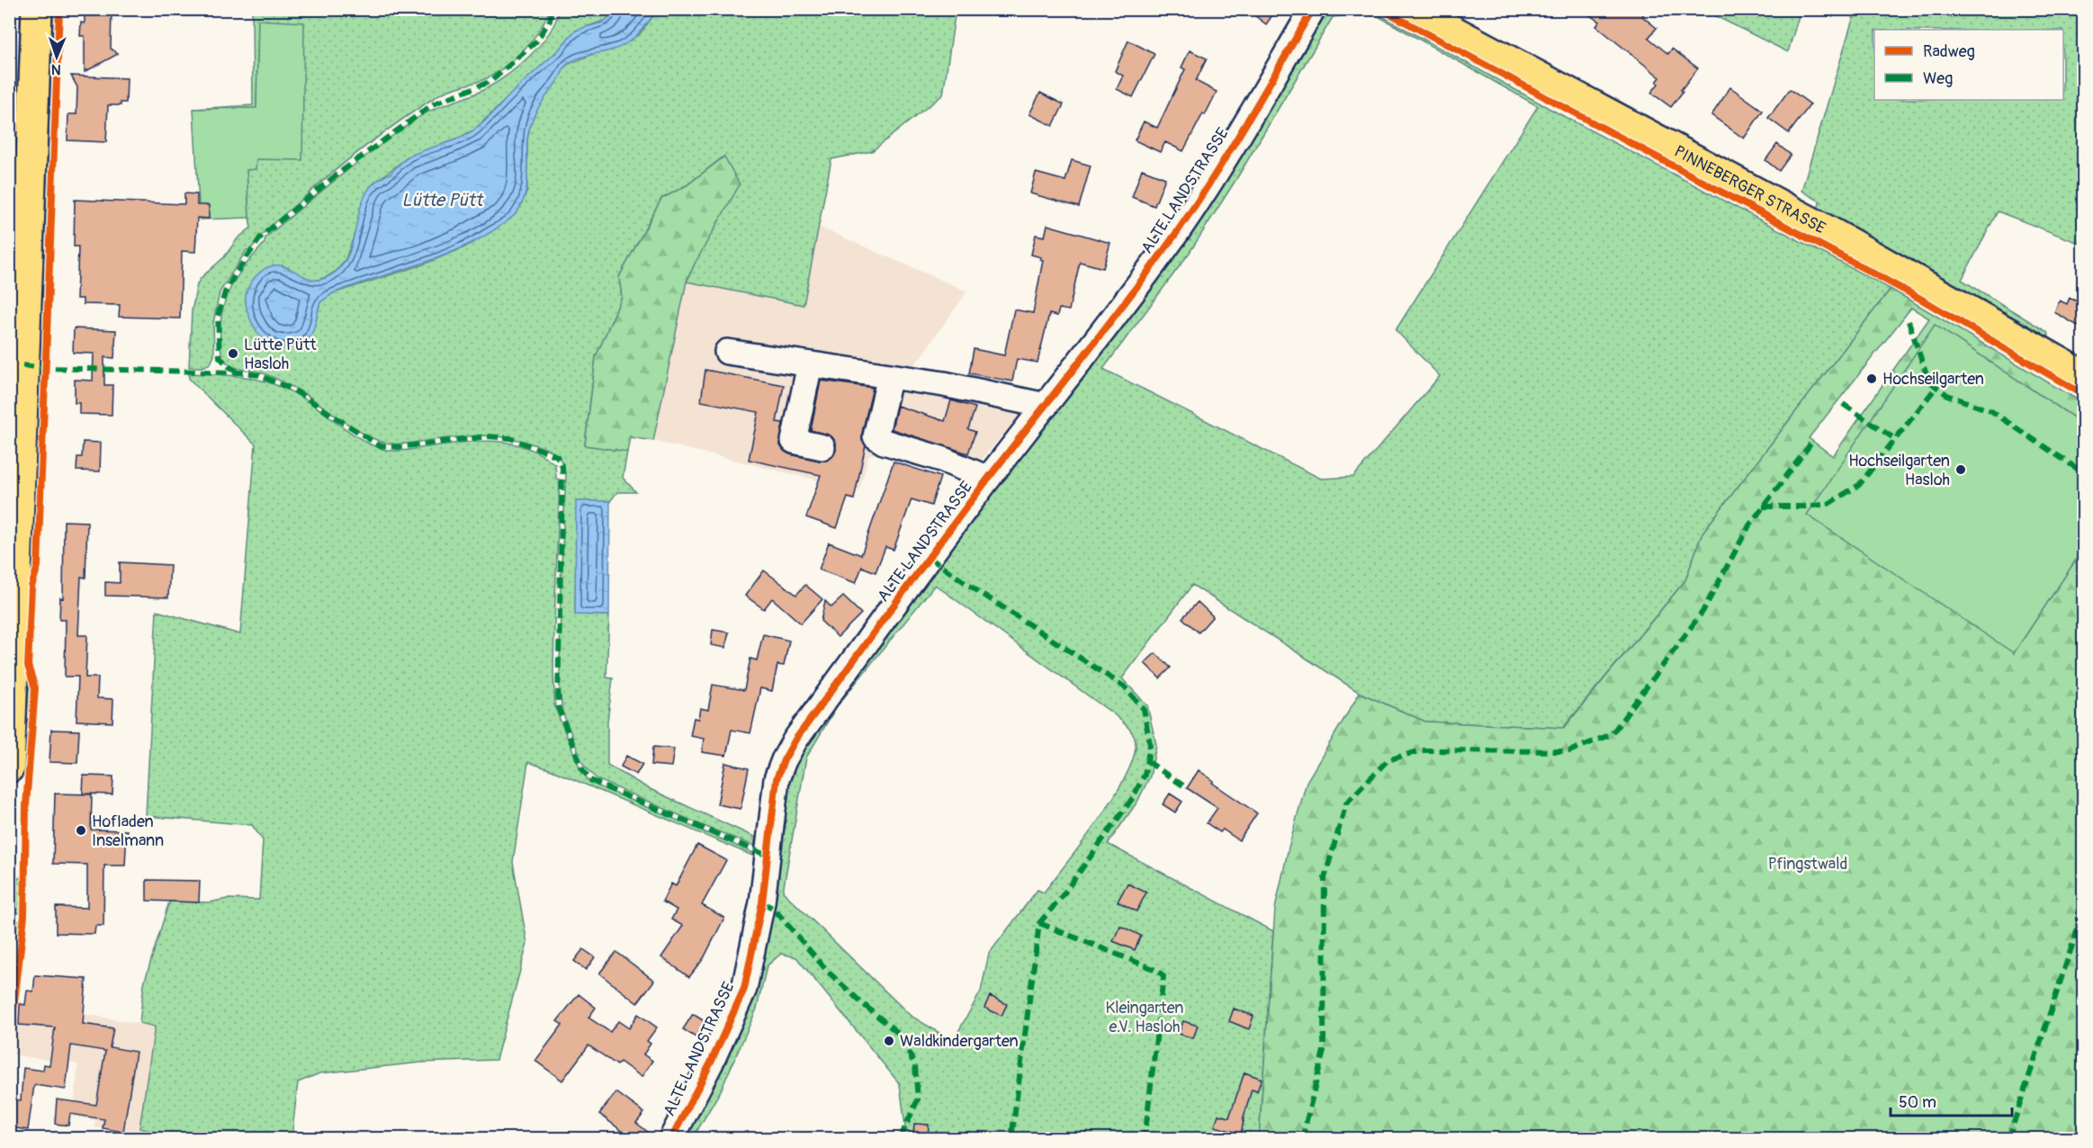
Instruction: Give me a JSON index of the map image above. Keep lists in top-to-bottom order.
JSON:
{
  "streets": {
    "main road": ["PINNEBERGER STRASSE"],
    "street": ["ALTE LANDSTRASSE"]
  },
  "water": ["Lütte Pütt"],
  "parks": ["Pfingstwald", "Kleingarten e.V. Hasloh"],
  "places": [
    "Lütte Pütt Hasloh",
    "Hochseilgarten",
    "Hochseilgarten Hasloh",
    "Hofladen Inselmann",
    "Waldkindergarten"
  ],
  "legend": ["Radweg", "Weg"],
  "scale_bar": "50 m",
  "north": "bottom"
}
